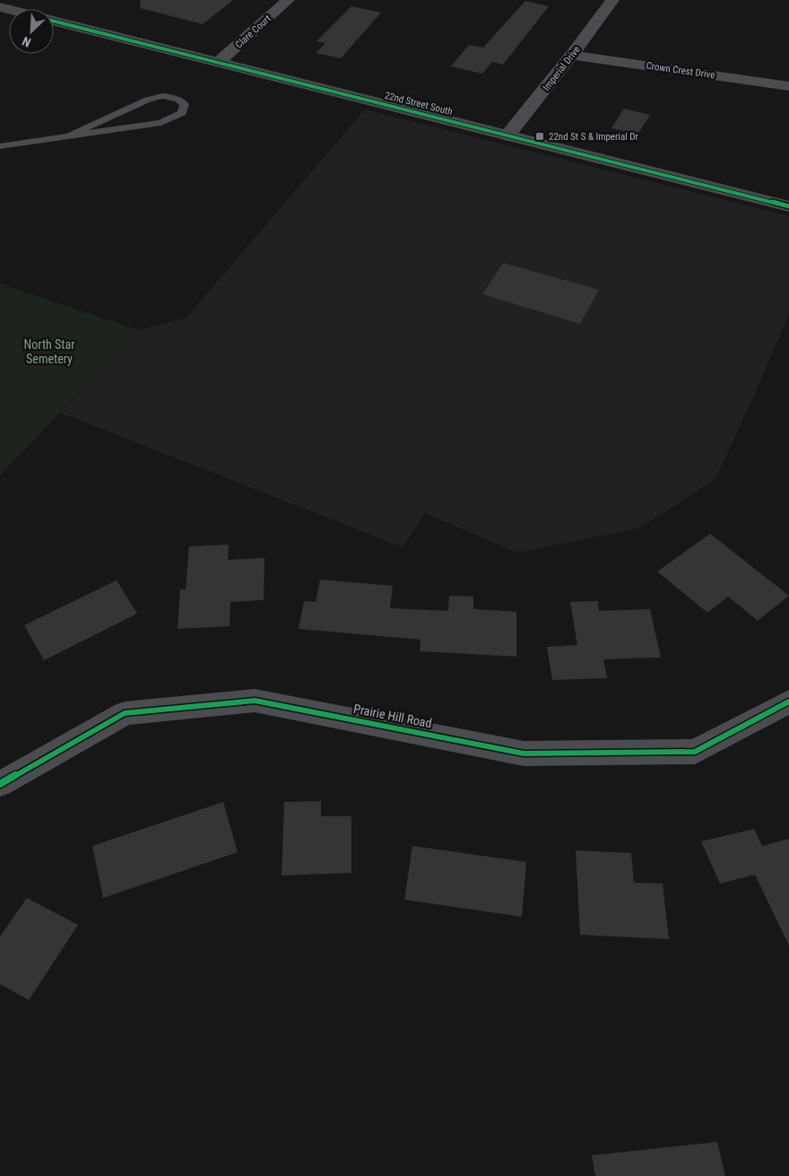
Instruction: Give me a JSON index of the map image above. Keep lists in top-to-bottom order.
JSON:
{
  "streets": {
    "street": [
      "Clare Court",
      "Imperial Drive",
      "Crown Crest Drive",
      "22nd Street South",
      "Prairie Hill Road"
    ]
  },
  "crossings": [
    ["Clare Court", "22nd Street South"],
    ["Imperial Drive", "Crown Crest Drive"],
    ["Imperial Drive", "22nd Street South"]
  ],
  "parks": ["North Star Semetery"],
  "places": {
    "transit": ["22nd St S & Imperial Dr"]
  },
  "north": "bottom left"
}
